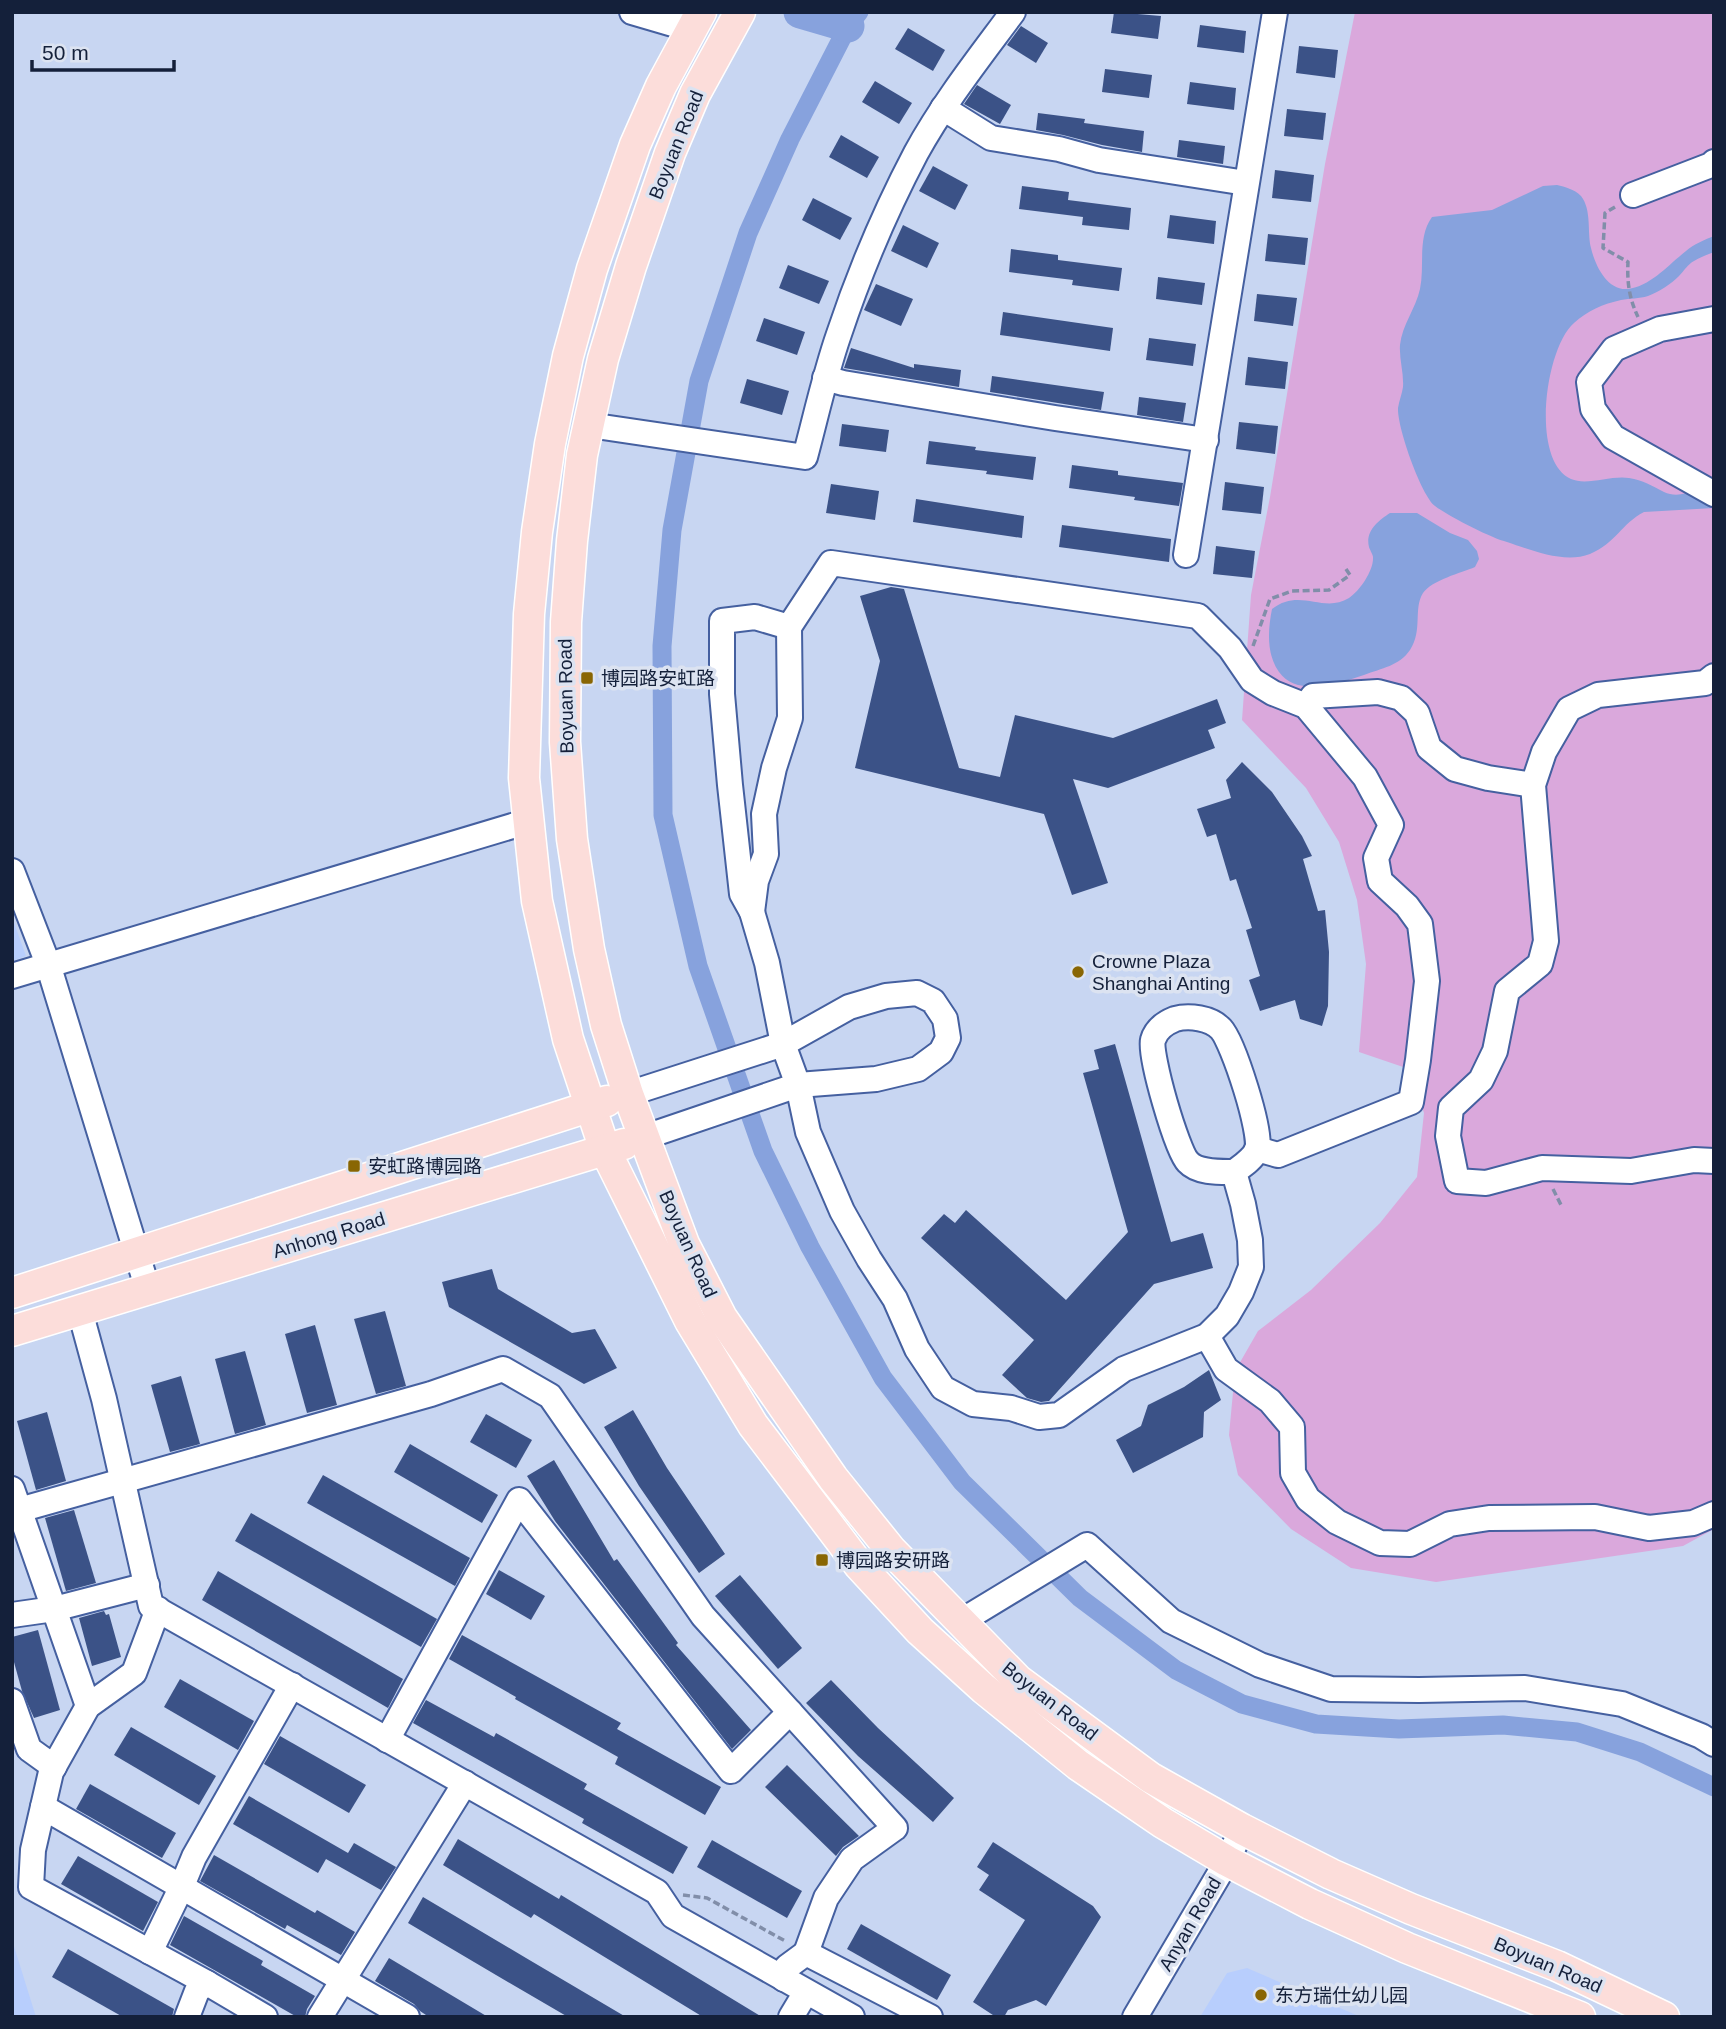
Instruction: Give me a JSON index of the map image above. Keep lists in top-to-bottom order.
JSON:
{
  "streets": {
    "main road": ["Boyuan Road", "Anhong Road"],
    "street": ["Anyan Road"]
  },
  "crossings": [
    ["Boyuan Road", "Anhong Road"],
    ["Boyuan Road", "Anyan Road"]
  ],
  "places": {
    "transit": ["博园路安虹路", "安虹路博园路", "博园路安研路"],
    "other": ["Crowne Plaza Shanghai Anting", "东方瑞仕幼儿园"]
  },
  "scale_bar": "50 m"
}
